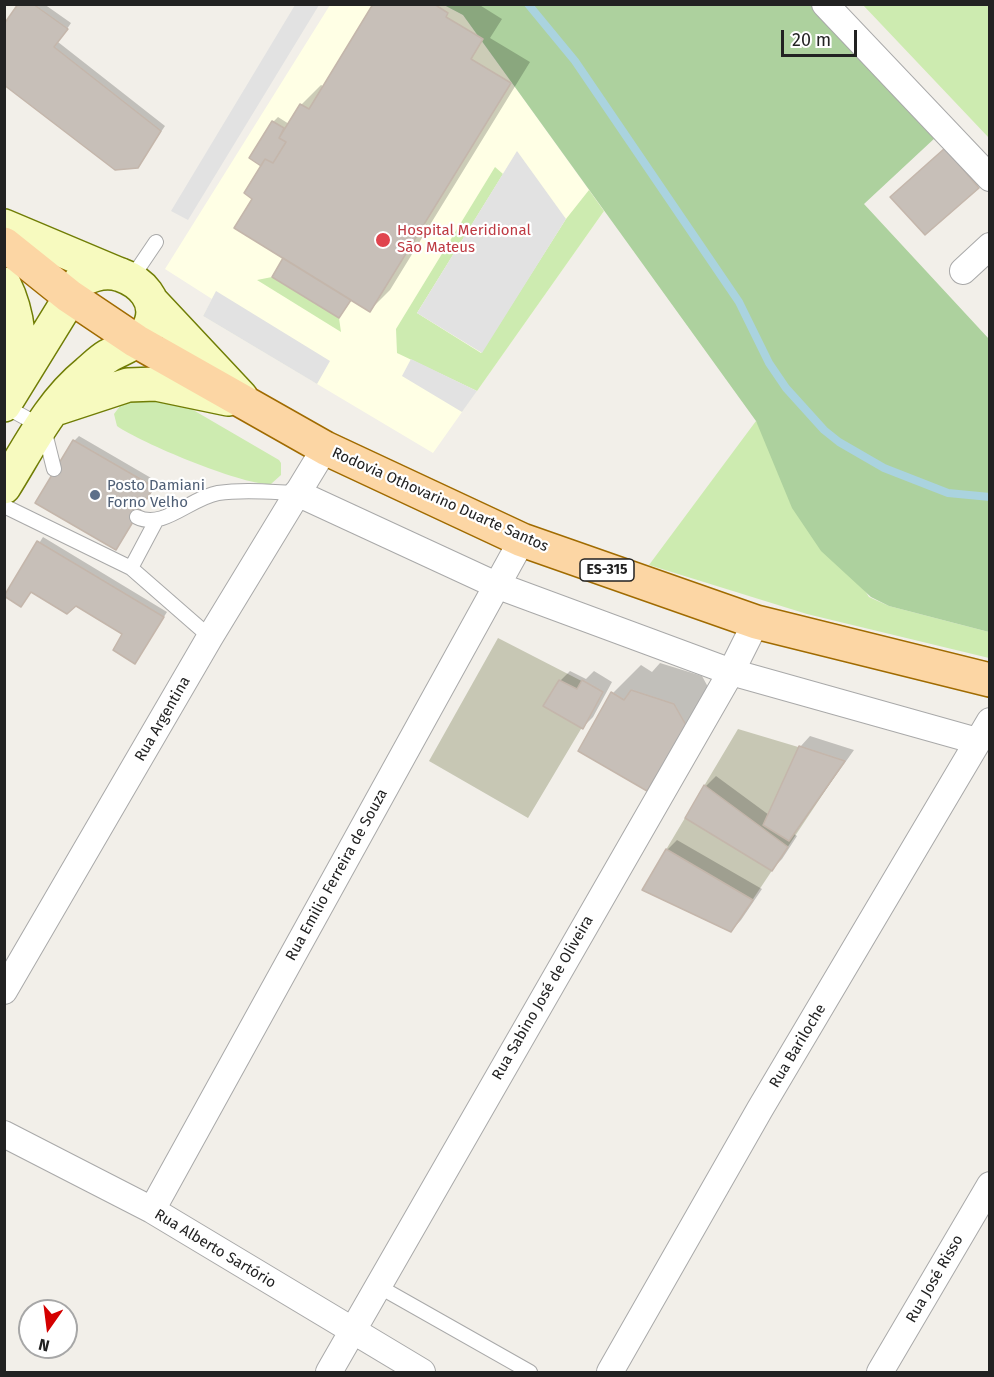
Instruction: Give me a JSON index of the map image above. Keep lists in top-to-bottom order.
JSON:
{
  "streets": {
    "main road": ["Rodovia Othovarino Duarte Santos", "ES-315"],
    "street": [
      "Rua Argentina",
      "Rua Emilio Ferreira de Souza",
      "Rua Sabino José de Oliveira",
      "Rua Bariloche",
      "Rua Alberto Sartório",
      "Rua José Risso"
    ]
  },
  "crossings": [
    ["Rodovia Othovarino Duarte Santos", "Rua Argentina"],
    ["Rodovia Othovarino Duarte Santos", "Rua Emilio Ferreira de Souza"],
    ["Rodovia Othovarino Duarte Santos", "Rua Sabino José de Oliveira"],
    ["Rua Emilio Ferreira de Souza", "Rua Alberto Sartório"],
    ["Rua Sabino José de Oliveira", "Rua Alberto Sartório"]
  ],
  "places": ["Hospital Meridional São Mateus", "Posto Damiani Forno Velho"],
  "scale_bar": "20 m",
  "north": "bottom"
}
